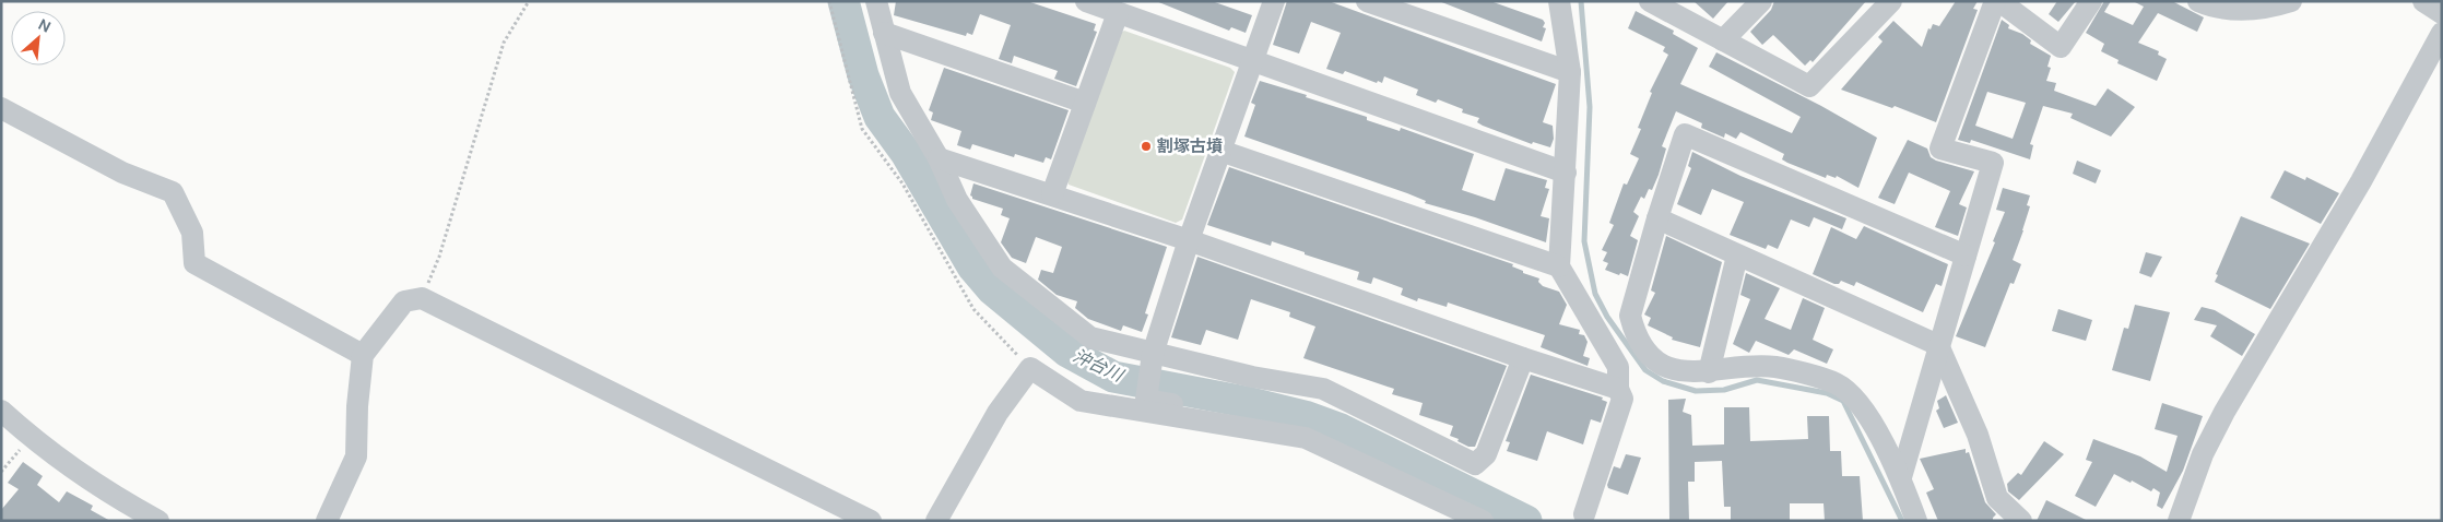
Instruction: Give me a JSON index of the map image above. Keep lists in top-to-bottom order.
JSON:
{
  "water": ["沖台川"],
  "places": ["割塚古墳"],
  "north": "top right"
}
